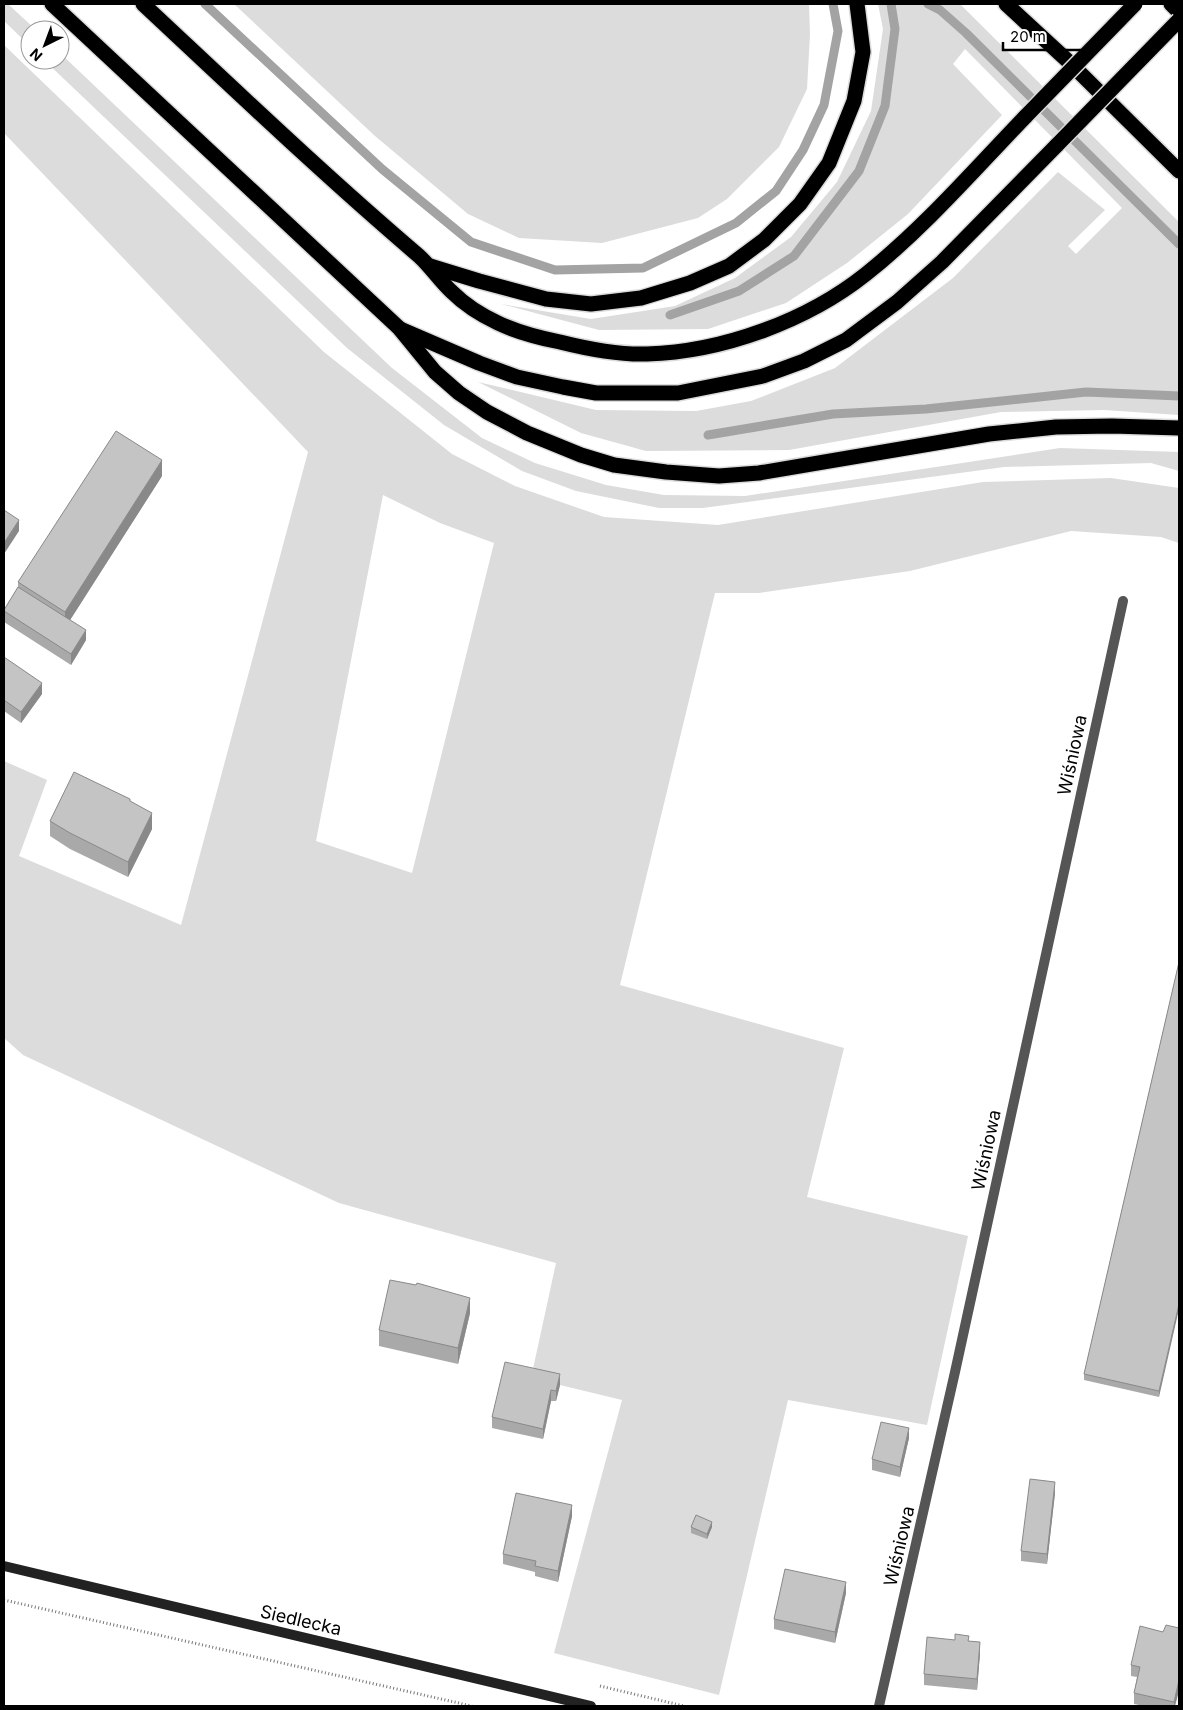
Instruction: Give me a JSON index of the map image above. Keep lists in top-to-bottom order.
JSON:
{
  "streets": {
    "main road": ["Siedlecka"],
    "street": ["Wiśniowa"]
  },
  "scale_bar": "20 m",
  "north": "bottom left"
}
